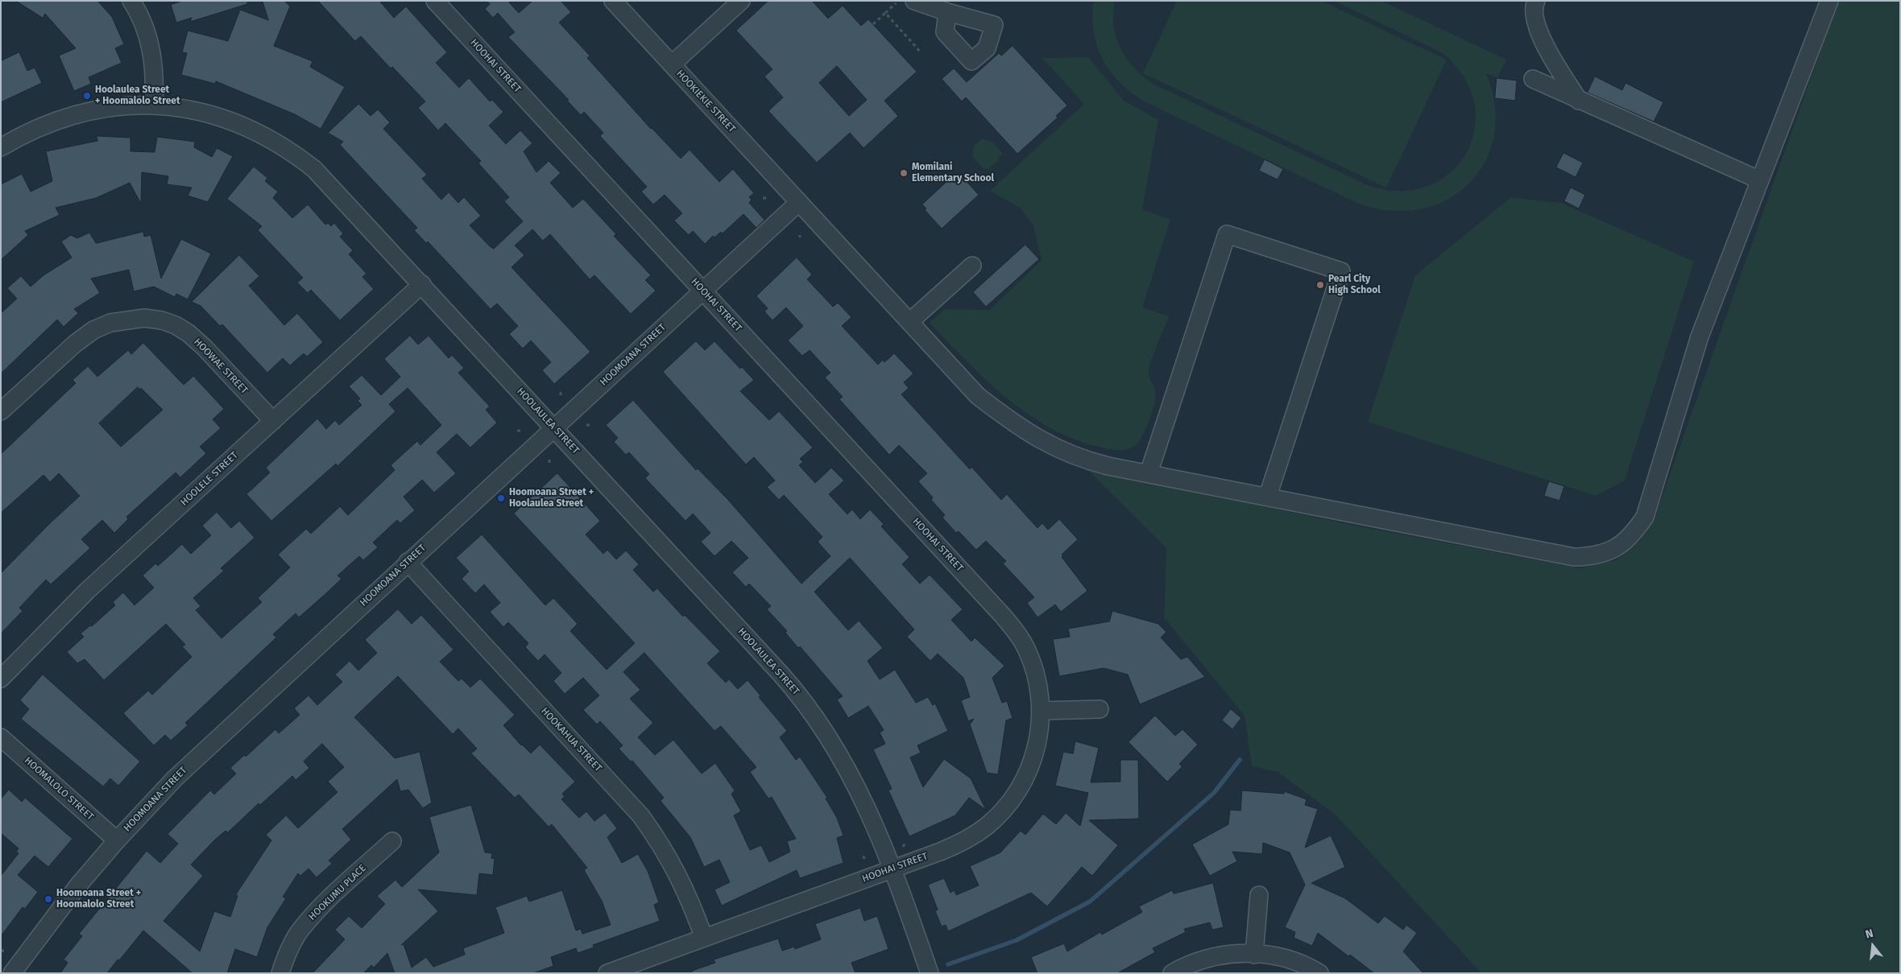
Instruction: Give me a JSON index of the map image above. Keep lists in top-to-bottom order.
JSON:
{
  "streets": {
    "street": [
      "HOOHAI STREET",
      "HOOKIEKIE STREET",
      "HOOMOANA STREET",
      "HOOWAE STREET",
      "HOOLAULEA STREET",
      "HOOLELE STREET",
      "HOOKAHUA STREET",
      "HOOMALOLO STREET",
      "HOOKUMU PLACE"
    ]
  },
  "crossings": [
    ["HOOHAI STREET", "HOOMOANA STREET"],
    ["HOOHAI STREET", "HOOLAULEA STREET"],
    ["HOOHAI STREET", "HOOKAHUA STREET"],
    ["HOOKIEKIE STREET", "HOOMOANA STREET"],
    ["HOOMOANA STREET", "HOOLAULEA STREET"],
    ["HOOMOANA STREET", "HOOKAHUA STREET"],
    ["HOOMOANA STREET", "HOOMALOLO STREET"],
    ["HOOWAE STREET", "HOOLELE STREET"],
    ["HOOLAULEA STREET", "HOOLELE STREET"]
  ],
  "places": [
    "Hoolaulea Street + Hoomalolo Street",
    "Momilani Elementary School",
    "Pearl City High School",
    "Hoomoana Street + Hoolaulea Street",
    "Hoomoana Street + Hoomalolo Street"
  ],
  "north": "top"
}
